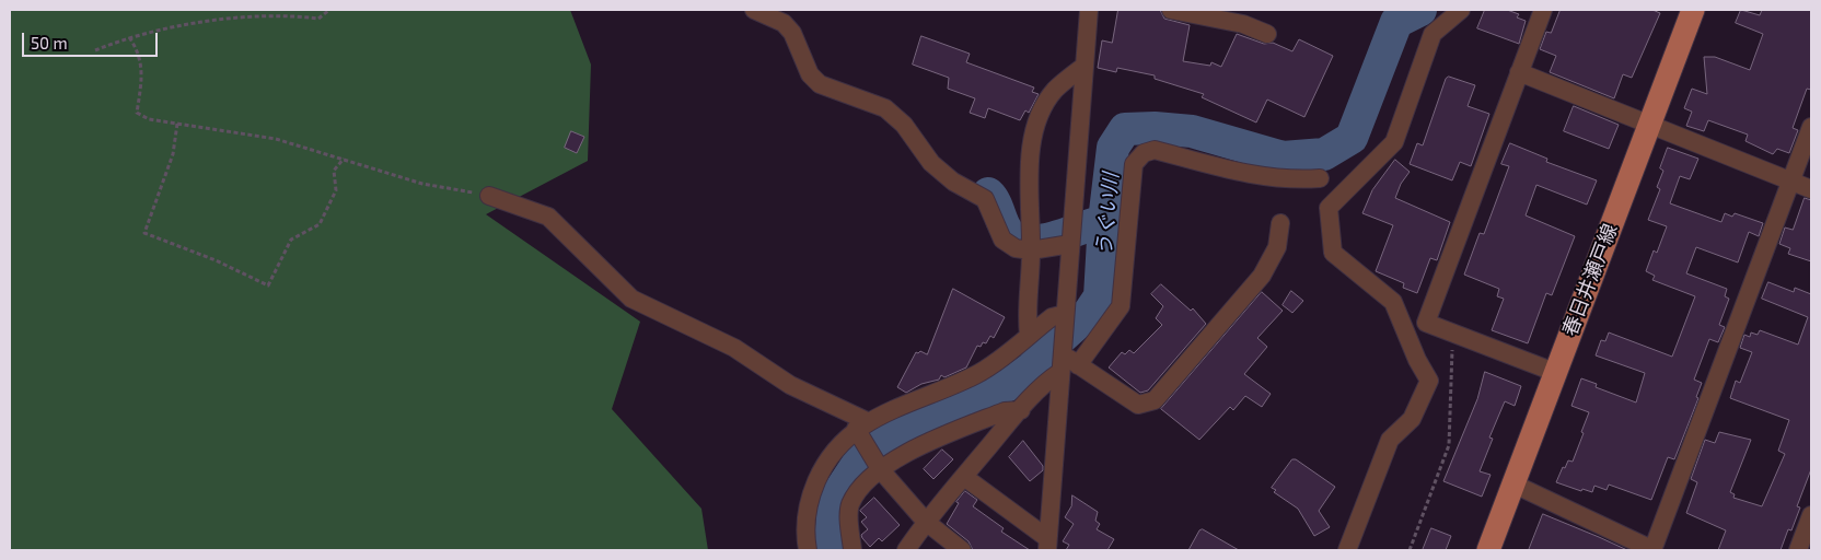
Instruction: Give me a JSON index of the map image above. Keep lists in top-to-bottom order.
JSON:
{
  "streets": {
    "main road": ["春日井瀬戸線"]
  },
  "water": ["うぐい川"],
  "scale_bar": "50 m"
}
